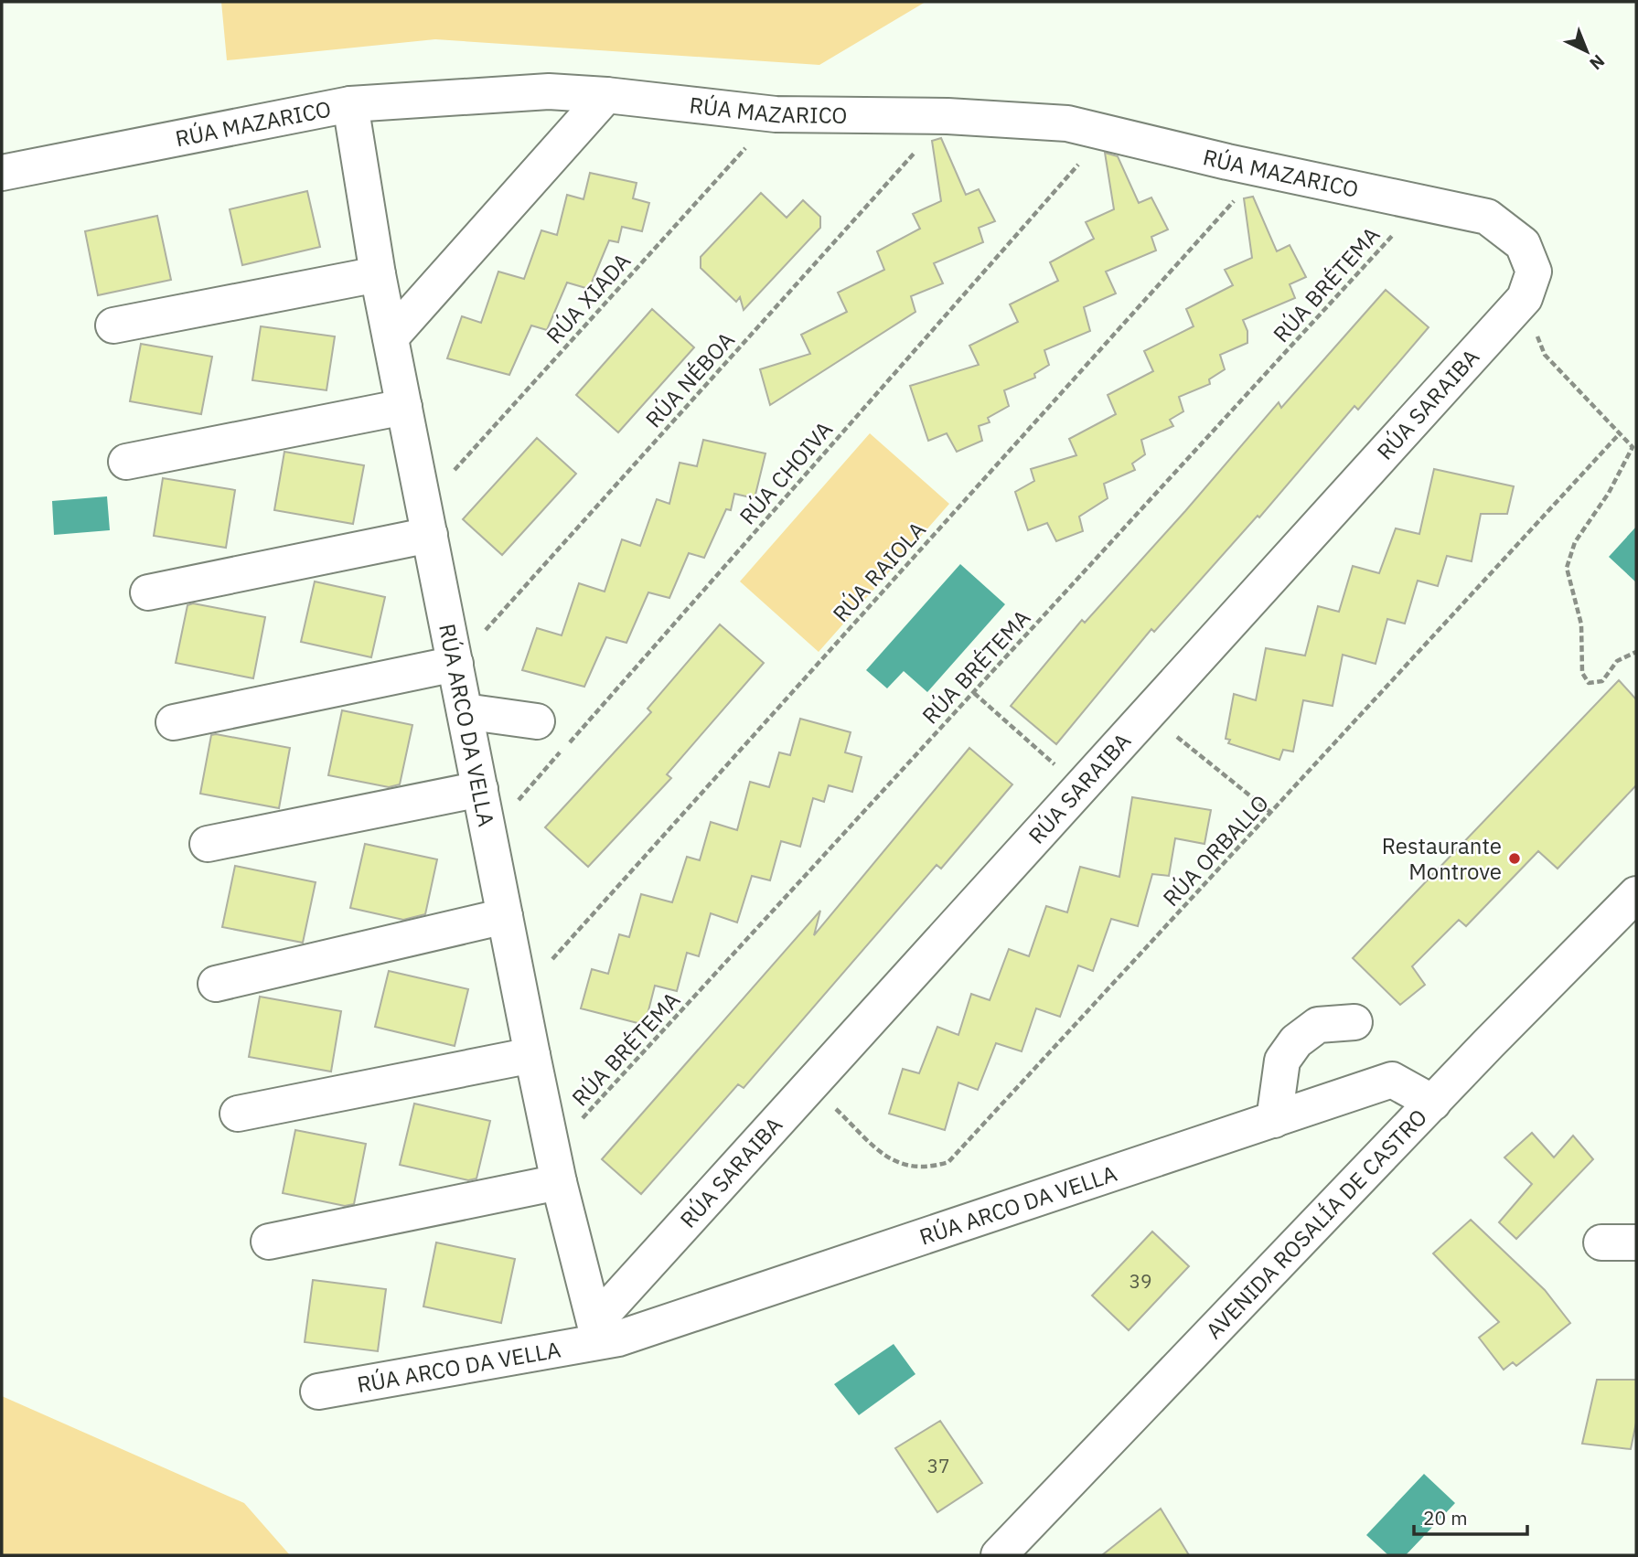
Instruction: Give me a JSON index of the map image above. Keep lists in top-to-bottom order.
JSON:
{
  "streets": {
    "street": [
      "RÚA MAZARICO",
      "RÚA SARAIBA",
      "RÚA ARCO DA VELLA",
      "AVENIDA ROSALÍA DE CASTRO"
    ],
    "path": [
      "RÚA BRÉTEMA",
      "RÚA XIADA",
      "RÚA NÉBOA",
      "RÚA CHOIVA",
      "RÚA RAIOLA",
      "RÚA ORBALLO"
    ]
  },
  "crossings": [
    ["RÚA MAZARICO", "RÚA BRÉTEMA"],
    ["RÚA MAZARICO", "RÚA XIADA"],
    ["RÚA MAZARICO", "RÚA NÉBOA"],
    ["RÚA MAZARICO", "RÚA SARAIBA"],
    ["RÚA MAZARICO", "RÚA CHOIVA"],
    ["RÚA MAZARICO", "RÚA RAIOLA"],
    ["RÚA MAZARICO", "RÚA ARCO DA VELLA"],
    ["RÚA BRÉTEMA", "RÚA ARCO DA VELLA"],
    ["RÚA XIADA", "RÚA ARCO DA VELLA"],
    ["RÚA NÉBOA", "RÚA ARCO DA VELLA"],
    ["RÚA SARAIBA", "RÚA ARCO DA VELLA"],
    ["RÚA SARAIBA", "RÚA ORBALLO"],
    ["RÚA CHOIVA", "RÚA ARCO DA VELLA"],
    ["RÚA RAIOLA", "RÚA ARCO DA VELLA"],
    ["RÚA ARCO DA VELLA", "AVENIDA ROSALÍA DE CASTRO"]
  ],
  "places": ["Restaurante Montrove"],
  "house_numbers": ["39", "37"],
  "scale_bar": "20 m",
  "north": "bottom right"
}
